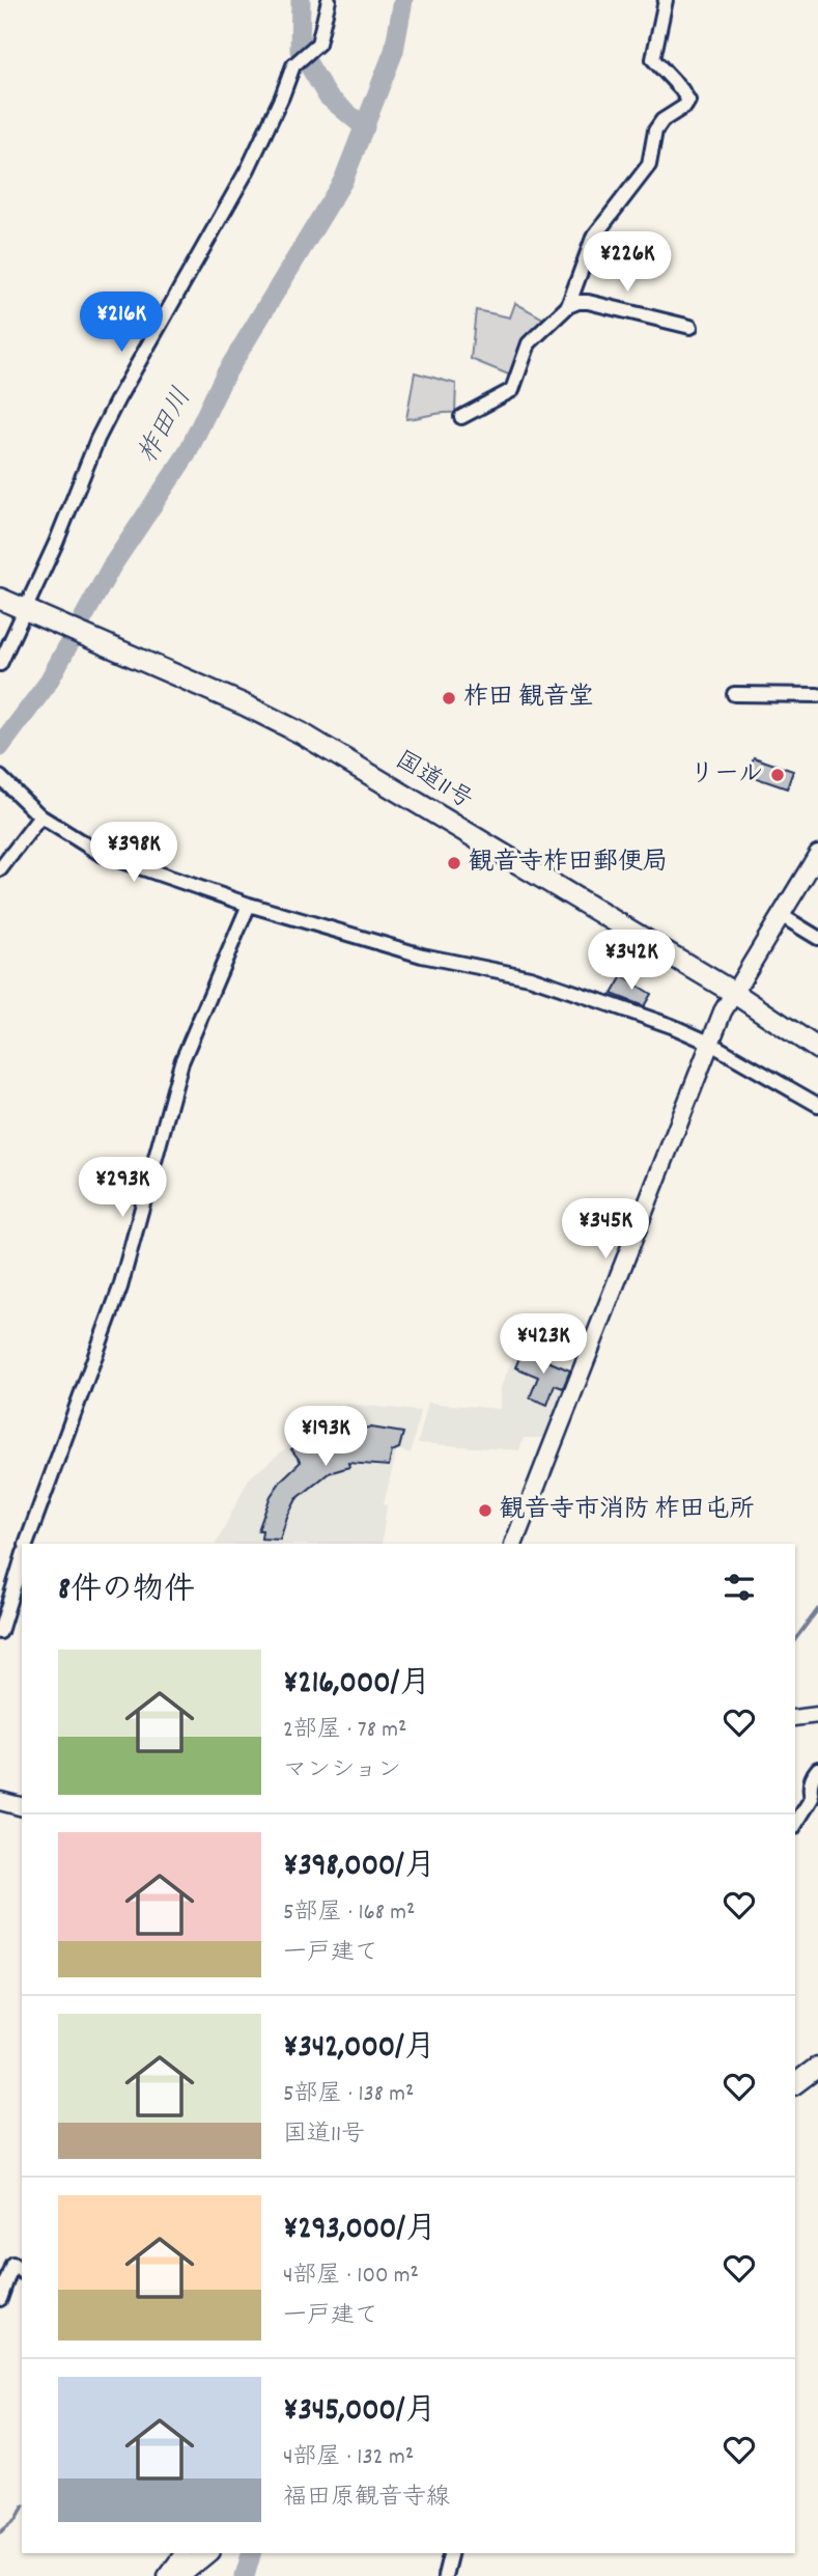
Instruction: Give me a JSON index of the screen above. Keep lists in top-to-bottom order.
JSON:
{
  "streets": {
    "highway": ["国道11号"]
  },
  "water": ["柞田川"],
  "places": [
    "柞田 観音堂",
    "リール",
    "観音寺柞田郵便局",
    "観音寺市消防 柞田屯所"
  ],
  "page": {
    "price": [
      "¥226K",
      "¥216K",
      "¥398K",
      "¥342K",
      "¥293K",
      "¥345K",
      "¥423K",
      "¥193K"
    ],
    "heading": "8件の物件",
    "list": [
      {
        "name": "¥216,000/月",
        "note": "2部屋 · 78 m² · マンション"
      },
      {
        "name": "¥398,000/月",
        "note": "5部屋 · 168 m² · 一戸建て"
      },
      {
        "name": "¥342,000/月",
        "note": "5部屋 · 138 m² · 国道11号"
      },
      {
        "name": "¥293,000/月",
        "note": "4部屋 · 100 m² · 一戸建て"
      },
      {
        "name": "¥345,000/月",
        "note": "4部屋 · 132 m² · 福田原観音寺線"
      }
    ]
  }
}
